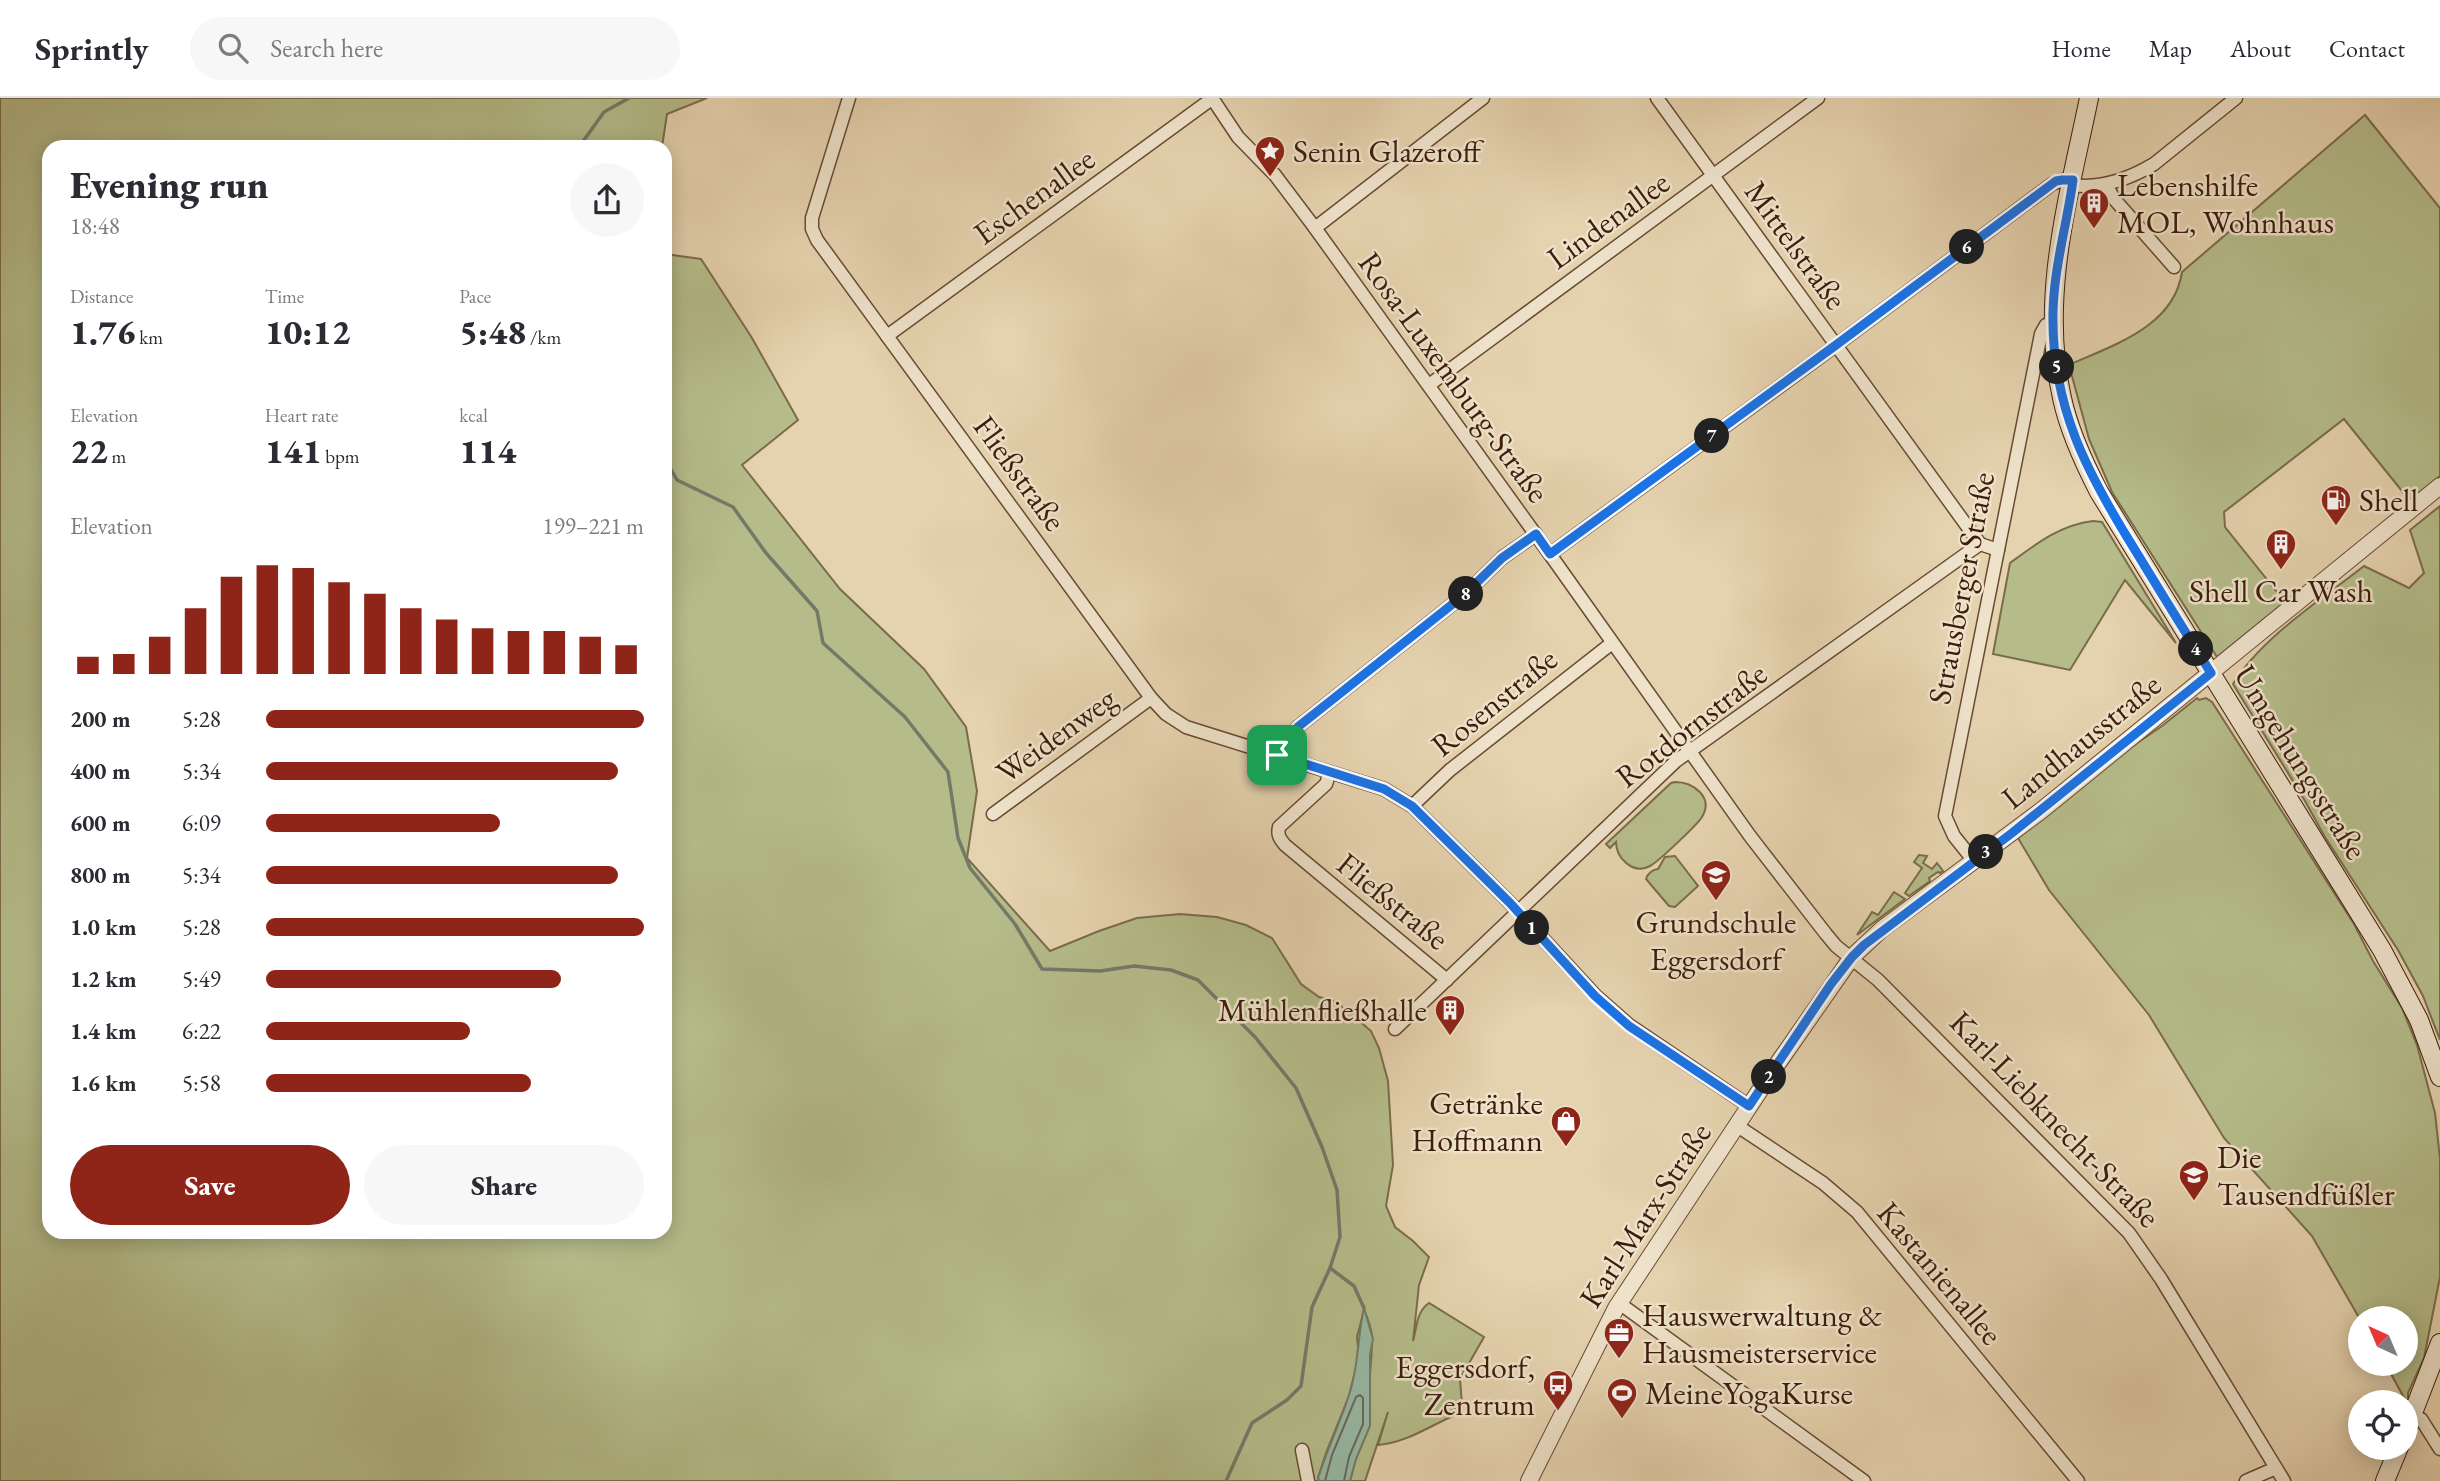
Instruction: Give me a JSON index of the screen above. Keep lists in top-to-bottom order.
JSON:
{
  "streets": {
    "main road": ["Strausberger Straße", "Umgehungsstraße"],
    "street": [
      "Eschenallee",
      "Lindenallee",
      "Mittelstraße",
      "Rosa-Luxemburg-Straße",
      "Fließstraße",
      "Rosenstraße",
      "Rotdornstraße",
      "Weidenweg",
      "Landhausstraße",
      "Karl-Liebknecht-Straße",
      "Karl-Marx-Straße",
      "Kastanienallee"
    ]
  },
  "crossings": [
    ["Eschenallee", "Rosa-Luxemburg-Straße"],
    ["Eschenallee", "Fließstraße"],
    ["Lindenallee", "Mittelstraße"],
    ["Lindenallee", "Rosa-Luxemburg-Straße"],
    ["Mittelstraße", "Rotdornstraße"],
    ["Rosa-Luxemburg-Straße", "Rosenstraße"],
    ["Rosa-Luxemburg-Straße", "Rotdornstraße"],
    ["Rosa-Luxemburg-Straße", "Landhausstraße"],
    ["Rosa-Luxemburg-Straße", "Karl-Liebknecht-Straße"],
    ["Rosa-Luxemburg-Straße", "Karl-Marx-Straße"],
    ["Fließstraße", "Rosenstraße"],
    ["Fließstraße", "Rotdornstraße"],
    ["Fließstraße", "Weidenweg"],
    ["Fließstraße", "Karl-Marx-Straße"],
    ["Strausberger Straße", "Landhausstraße"],
    ["Strausberger Straße", "Umgehungsstraße"],
    ["Landhausstraße", "Umgehungsstraße"],
    ["Landhausstraße", "Karl-Liebknecht-Straße"],
    ["Landhausstraße", "Karl-Marx-Straße"],
    ["Karl-Liebknecht-Straße", "Karl-Marx-Straße"],
    ["Karl-Marx-Straße", "Kastanienallee"]
  ],
  "places": {
    "place": ["Senin Glazeroff"],
    "building": ["Lebenshilfe MOL, Wohnhaus", "Shell Car Wash", "Mühlenfließhalle"],
    "fuel station": ["Shell"],
    "school or university": ["Grundschule Eggersdorf", "Die Tausendfüßler"],
    "shop": ["Getränke Hoffmann"],
    "office": ["Hauswerwaltung & Hausmeisterservice"],
    "bus stop": ["Eggersdorf, Zentrum"],
    "sports": ["MeineYogaKurse"]
  },
  "north": "top left",
  "page": {
    "header": "Sprintly",
    "search": "Search here",
    "nav": [
      "Home",
      "Map",
      "About",
      "Contact"
    ],
    "heading": ["Evening run", "18:48"],
    "pins": [
      "6",
      "5",
      "7",
      "8",
      "4",
      "3",
      "1",
      "2"
    ],
    "stats": [
      ["Distance", "1.76 km"],
      ["Time", "10:12"],
      ["Pace", "5:48 /km"],
      ["Elevation", "22 m"],
      ["Heart rate", "141 bpm"],
      ["kcal", "114"]
    ],
    "chart": ["Elevation", "199–221 m"],
    "list": [
      {
        "name": "200 m",
        "note": "5:28"
      },
      {
        "name": "400 m",
        "note": "5:34"
      },
      {
        "name": "600 m",
        "note": "6:09"
      },
      {
        "name": "800 m",
        "note": "5:34"
      },
      {
        "name": "1.0 km",
        "note": "5:28"
      },
      {
        "name": "1.2 km",
        "note": "5:49"
      },
      {
        "name": "1.4 km",
        "note": "6:22"
      },
      {
        "name": "1.6 km",
        "note": "5:58"
      }
    ],
    "buttons": ["Save", "Share"]
  }
}
